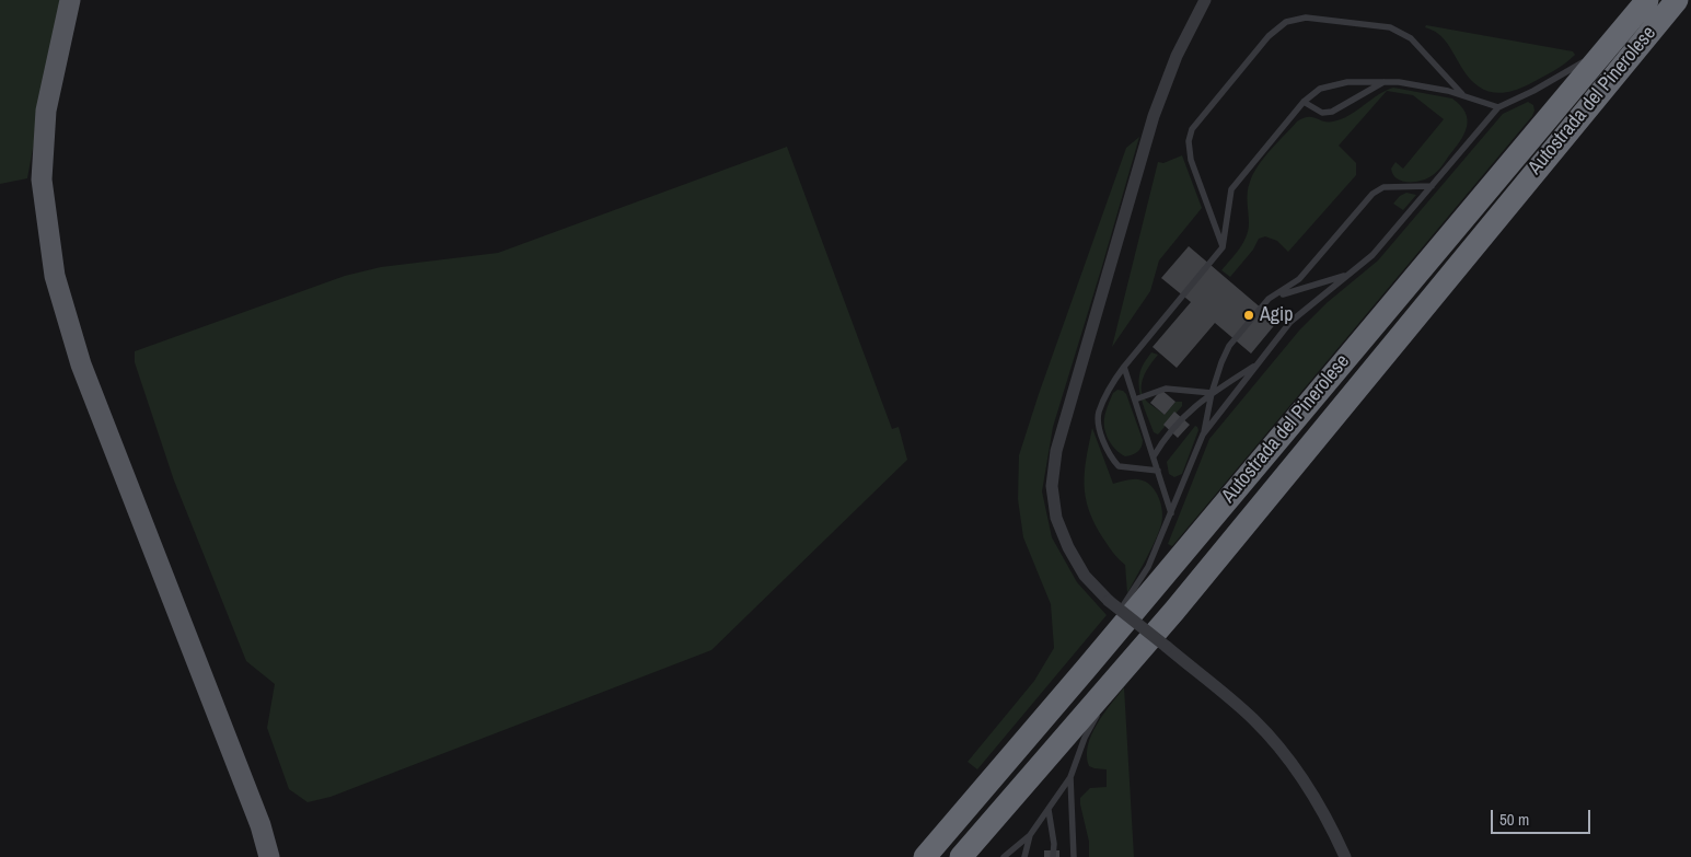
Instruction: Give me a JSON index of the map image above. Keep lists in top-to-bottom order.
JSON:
{
  "streets": {
    "highway": ["Autostrada del Pinerolese"]
  },
  "places": ["Agip"],
  "scale_bar": "50 m"
}
